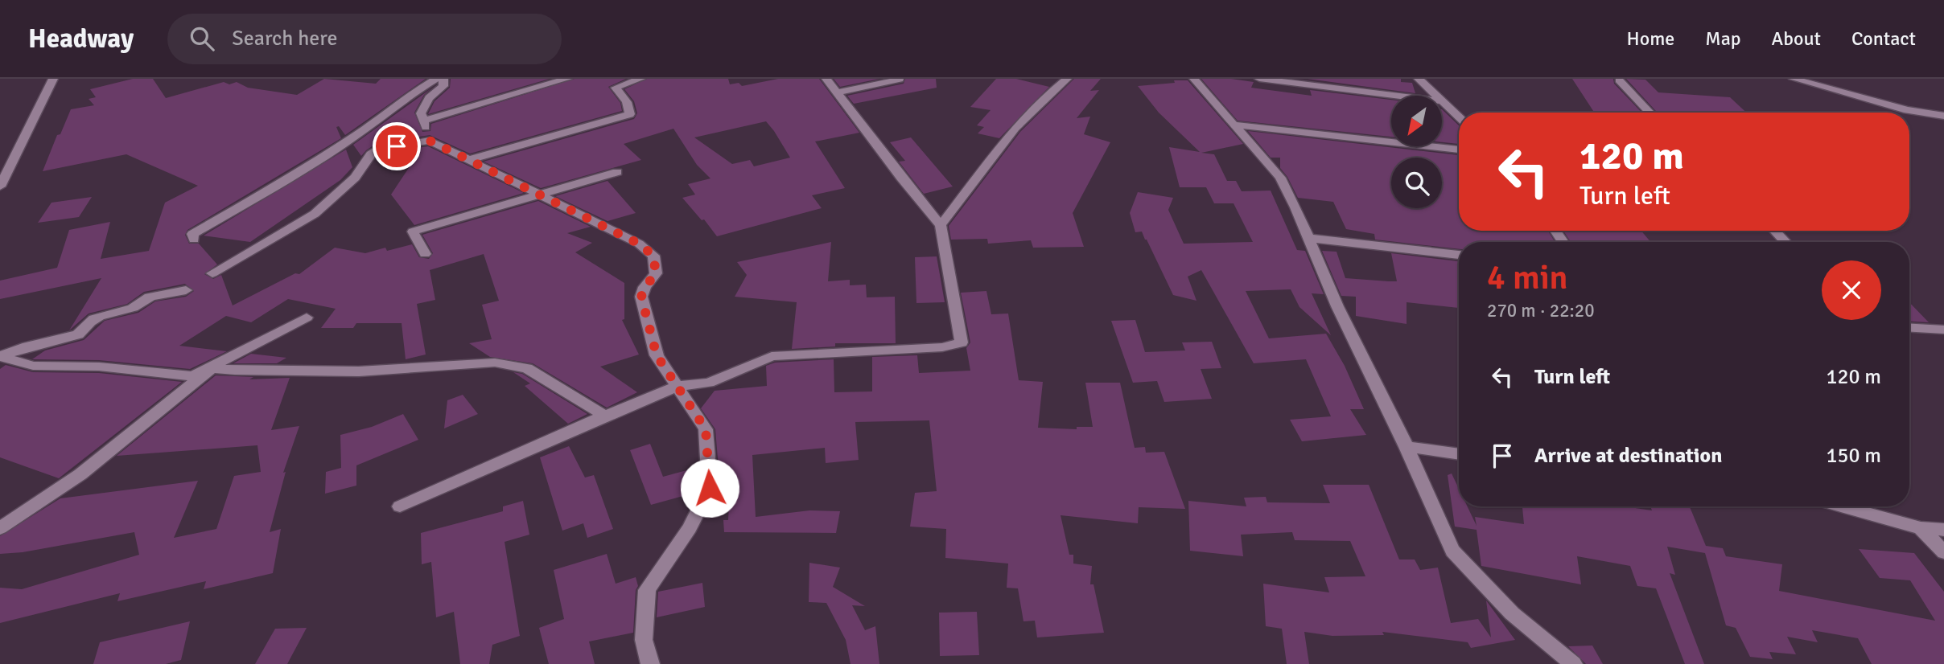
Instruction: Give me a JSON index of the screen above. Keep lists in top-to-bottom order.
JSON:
{
  "north": "bottom left",
  "page": {
    "header": "Headway",
    "search": "Search here",
    "nav": [
      "Home",
      "Map",
      "About",
      "Contact"
    ],
    "turn": ["120 m", "Turn left"],
    "heading": ["4 min", "270 m · 22:20"],
    "list": [
      {
        "name": "Turn left",
        "value": "120 m"
      },
      {
        "name": "Arrive at destination",
        "value": "150 m"
      }
    ]
  }
}
